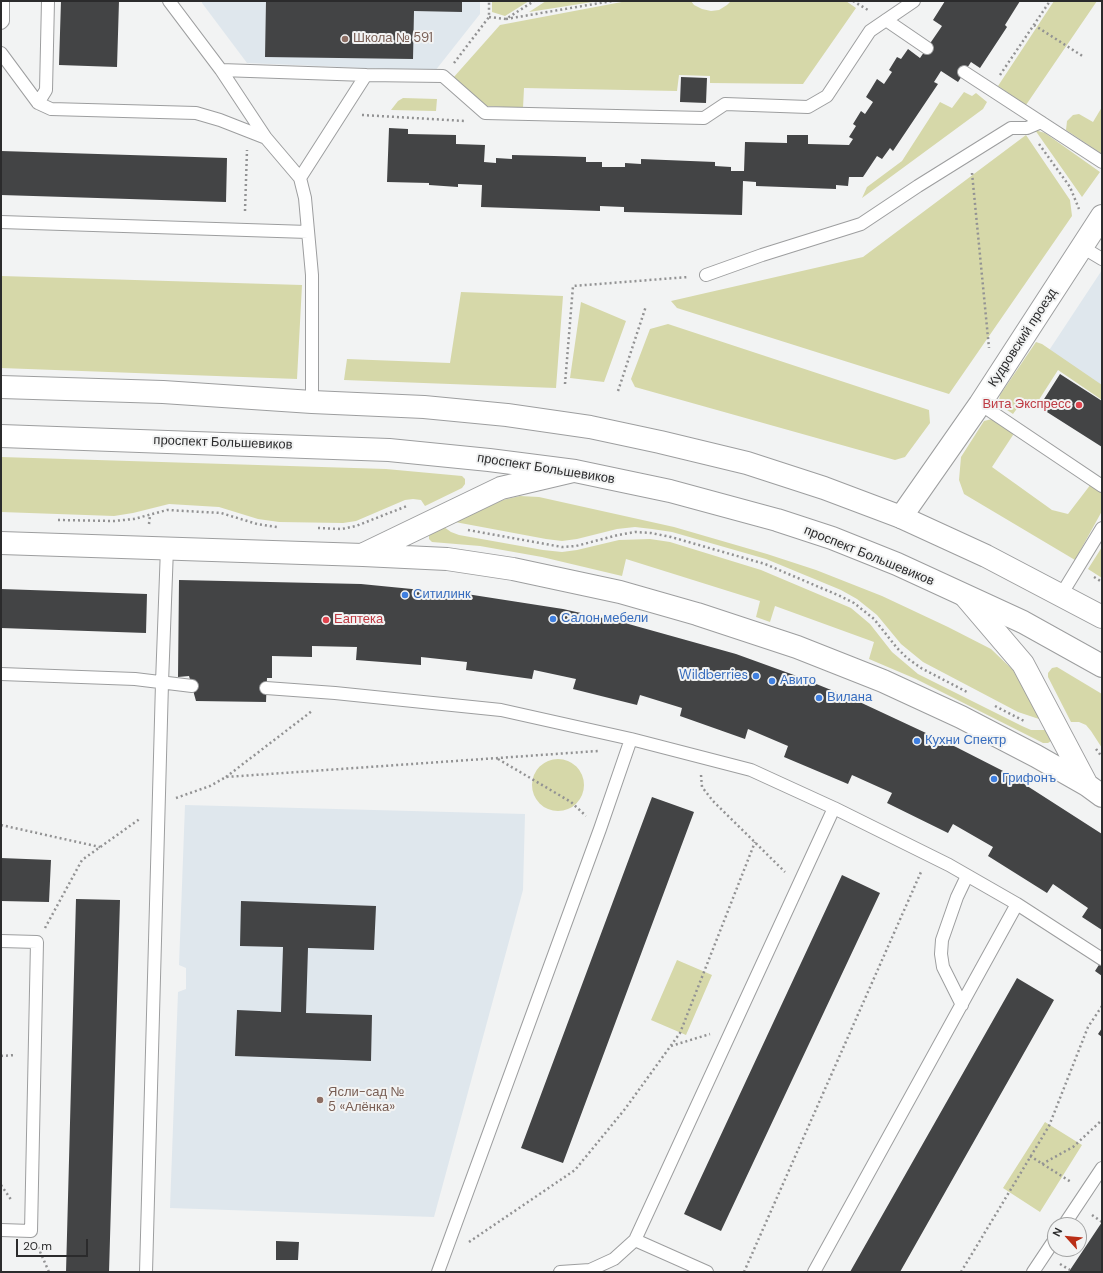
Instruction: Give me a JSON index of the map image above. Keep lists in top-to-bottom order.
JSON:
{
  "streets": {
    "main road": ["Кудровский проезд", "проспект Большевиков"]
  },
  "places": [
    "Школа № 591",
    "Вита Экспресс",
    "Ситилинк",
    "Салон мебели",
    "Еаптека",
    "Wildberries",
    "Авито",
    "Вилана",
    "Кухни Спектр",
    "Грифонъ",
    "Ясли-сад № 5 «Алёнка»"
  ],
  "scale_bar": "20 m",
  "north": "top left"
}
